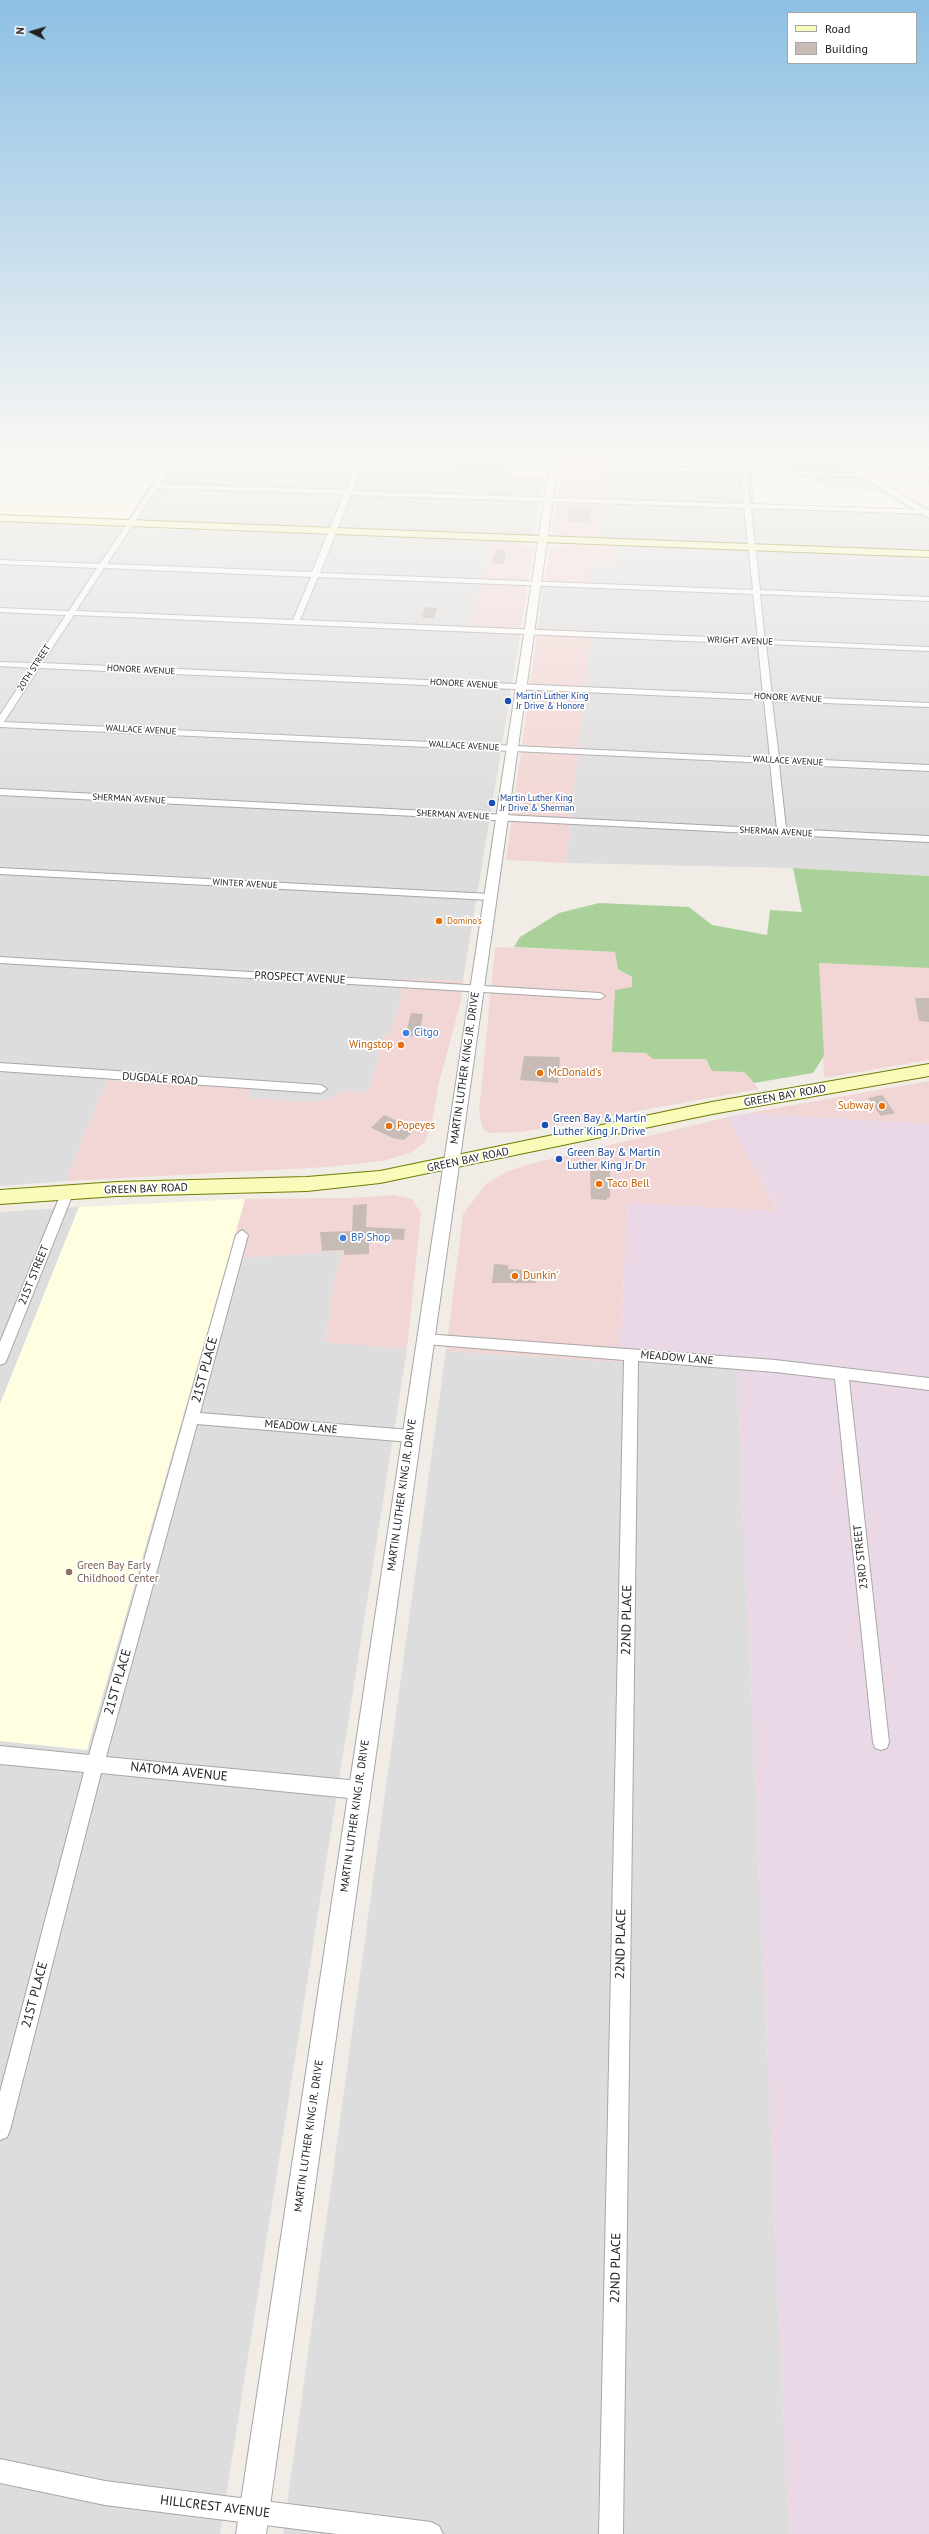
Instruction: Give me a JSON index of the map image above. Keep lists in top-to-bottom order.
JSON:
{
  "streets": {
    "main road": ["GREEN BAY ROAD"],
    "street": [
      "WRIGHT AVENUE",
      "20TH STREET",
      "HONORE AVENUE",
      "WALLACE AVENUE",
      "SHERMAN AVENUE",
      "WINTER AVENUE",
      "PROSPECT AVENUE",
      "MARTIN LUTHER KING JR. DRIVE",
      "DUGDALE ROAD",
      "21ST STREET",
      "MEADOW LANE",
      "21ST PLACE",
      "23RD STREET",
      "22ND PLACE",
      "NATOMA AVENUE",
      "HILLCREST AVENUE"
    ]
  },
  "crossings": [
    ["WRIGHT AVENUE", "20TH STREET"],
    ["WRIGHT AVENUE", "MARTIN LUTHER KING JR. DRIVE"],
    ["20TH STREET", "HONORE AVENUE"],
    ["HONORE AVENUE", "MARTIN LUTHER KING JR. DRIVE"],
    ["WALLACE AVENUE", "MARTIN LUTHER KING JR. DRIVE"],
    ["SHERMAN AVENUE", "MARTIN LUTHER KING JR. DRIVE"],
    ["WINTER AVENUE", "MARTIN LUTHER KING JR. DRIVE"],
    ["PROSPECT AVENUE", "MARTIN LUTHER KING JR. DRIVE"],
    ["MARTIN LUTHER KING JR. DRIVE", "GREEN BAY ROAD"],
    ["MARTIN LUTHER KING JR. DRIVE", "MEADOW LANE"],
    ["MARTIN LUTHER KING JR. DRIVE", "NATOMA AVENUE"],
    ["MARTIN LUTHER KING JR. DRIVE", "HILLCREST AVENUE"],
    ["GREEN BAY ROAD", "21ST STREET"],
    ["MEADOW LANE", "21ST PLACE"],
    ["MEADOW LANE", "23RD STREET"],
    ["MEADOW LANE", "22ND PLACE"],
    ["21ST PLACE", "NATOMA AVENUE"]
  ],
  "places": [
    "Martin Luther King Jr Drive & Honore",
    "Martin Luther King Jr Drive & Sherman",
    "Domino's",
    "Citgo",
    "Wingstop",
    "McDonald's",
    "Subway",
    "Green Bay & Martin Luther King Jr Drive",
    "Popeyes",
    "Green Bay & Martin Luther King Jr Dr",
    "Taco Bell",
    "BP Shop",
    "Dunkin'",
    "Green Bay Early Childhood Center"
  ],
  "legend": ["Road", "Building"],
  "north": "left"
}
